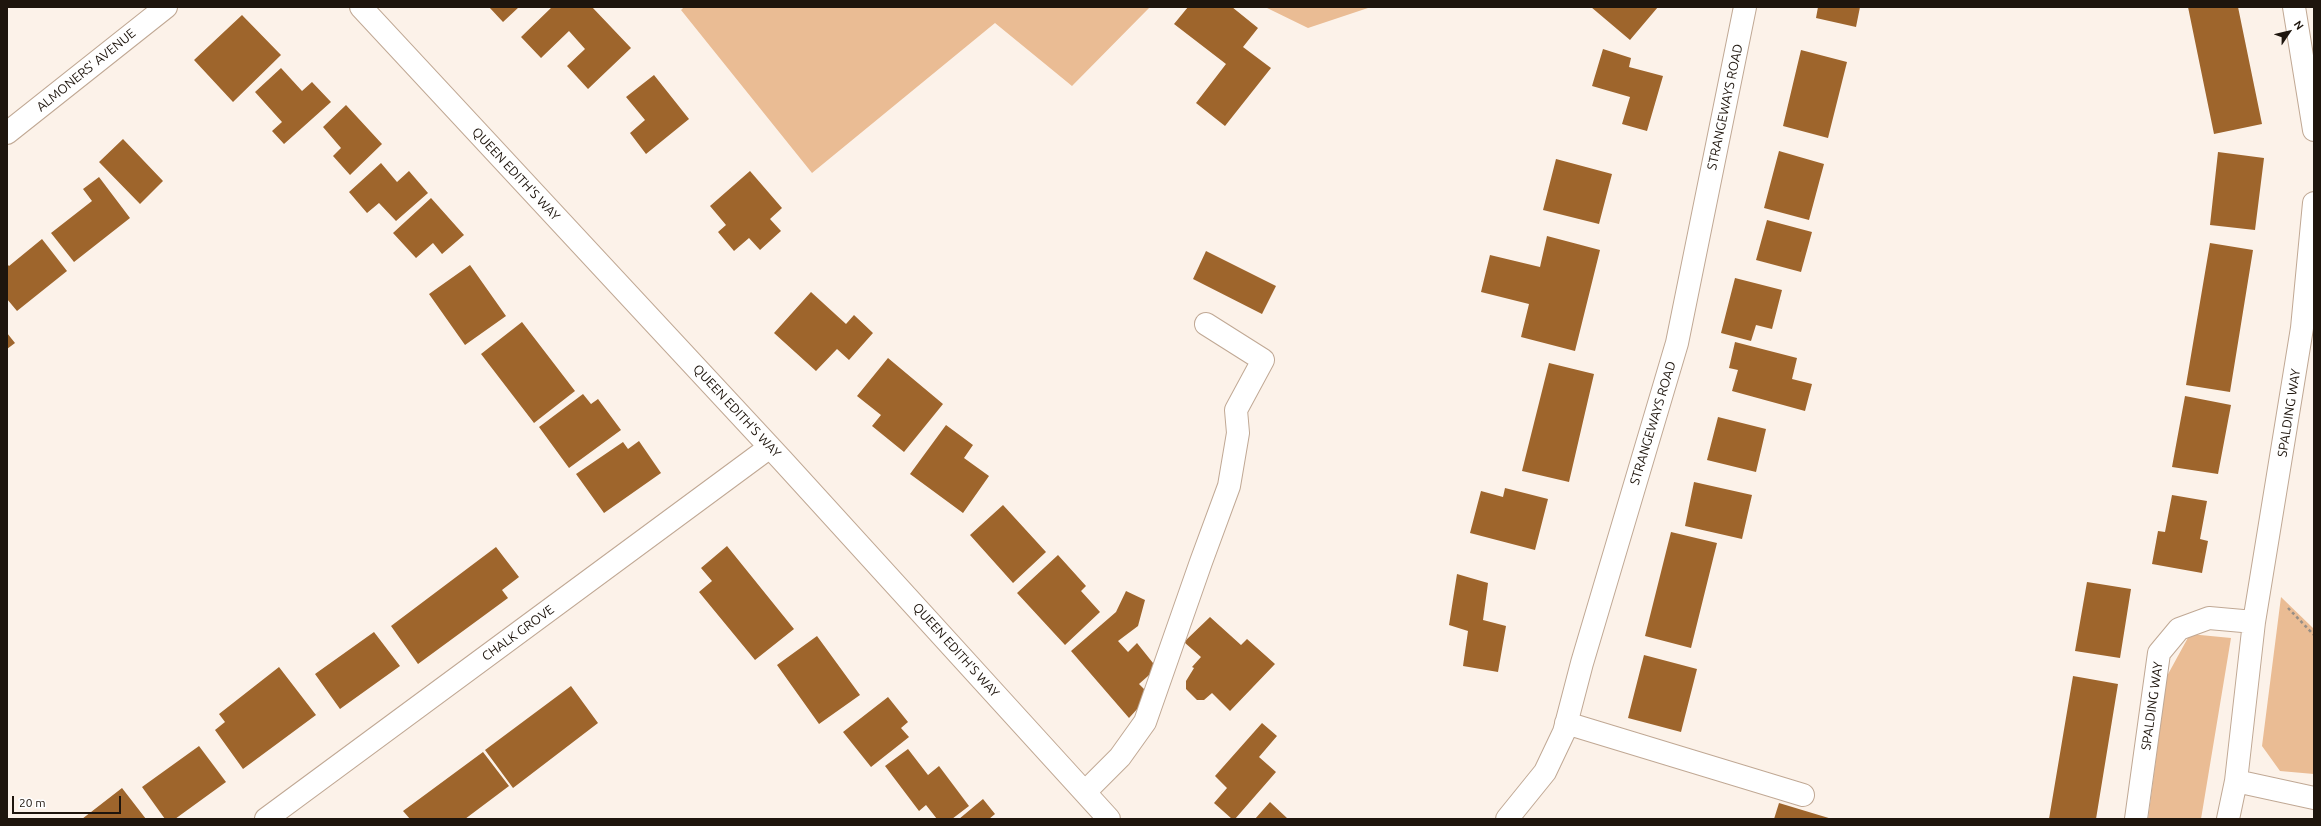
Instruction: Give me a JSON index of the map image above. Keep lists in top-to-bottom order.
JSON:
{
  "streets": {
    "street": [
      "ALMONERS' AVENUE",
      "STRANGEWAYS ROAD",
      "QUEEN EDITH'S WAY",
      "SPALDING WAY",
      "CHALK GROVE"
    ]
  },
  "crossings": [
    ["QUEEN EDITH'S WAY", "CHALK GROVE"]
  ],
  "scale_bar": "20 m",
  "north": "top right"
}
